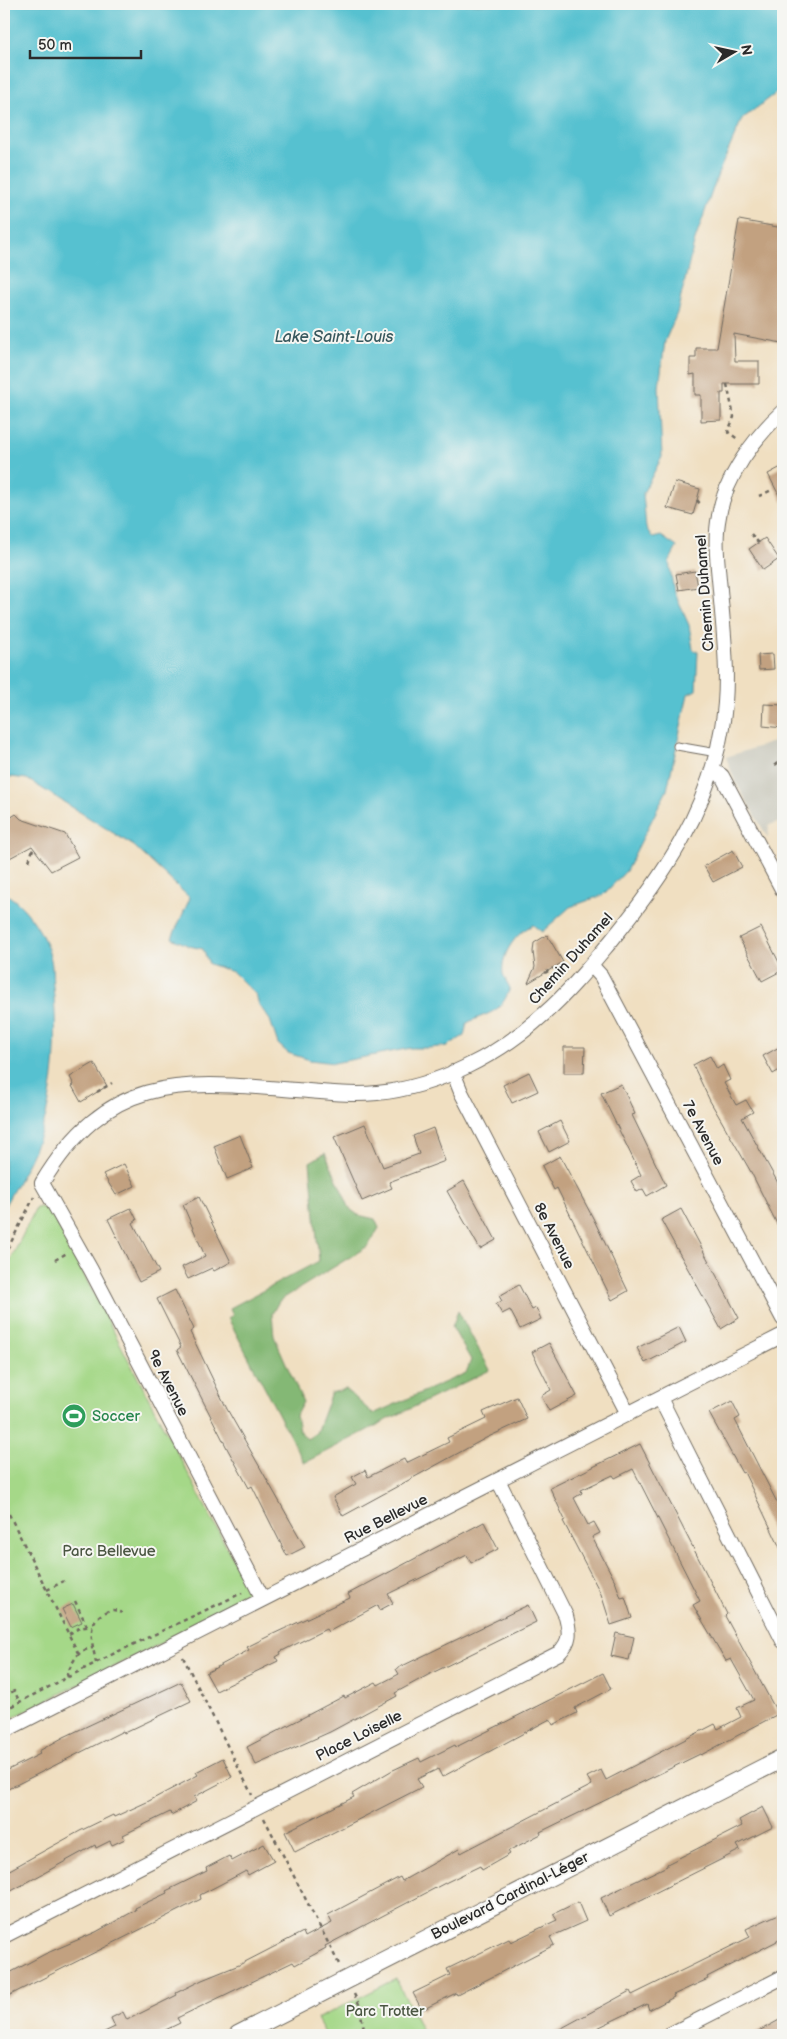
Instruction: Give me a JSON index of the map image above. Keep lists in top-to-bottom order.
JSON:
{
  "streets": {
    "street": [
      "Chemin Duhamel",
      "7e Avenue",
      "8e Avenue",
      "9e Avenue",
      "Rue Bellevue",
      "Place Loiselle",
      "Boulevard Cardinal-Léger"
    ]
  },
  "crossings": [
    ["Chemin Duhamel", "7e Avenue"],
    ["Chemin Duhamel", "8e Avenue"],
    ["Chemin Duhamel", "9e Avenue"],
    ["8e Avenue", "Rue Bellevue"],
    ["9e Avenue", "Rue Bellevue"],
    ["Rue Bellevue", "Place Loiselle"]
  ],
  "water": ["Lake Saint-Louis"],
  "parks": ["Parc Bellevue", "Parc Trotter"],
  "places": {
    "sports": ["Soccer"]
  },
  "scale_bar": "50 m",
  "north": "right"
}
